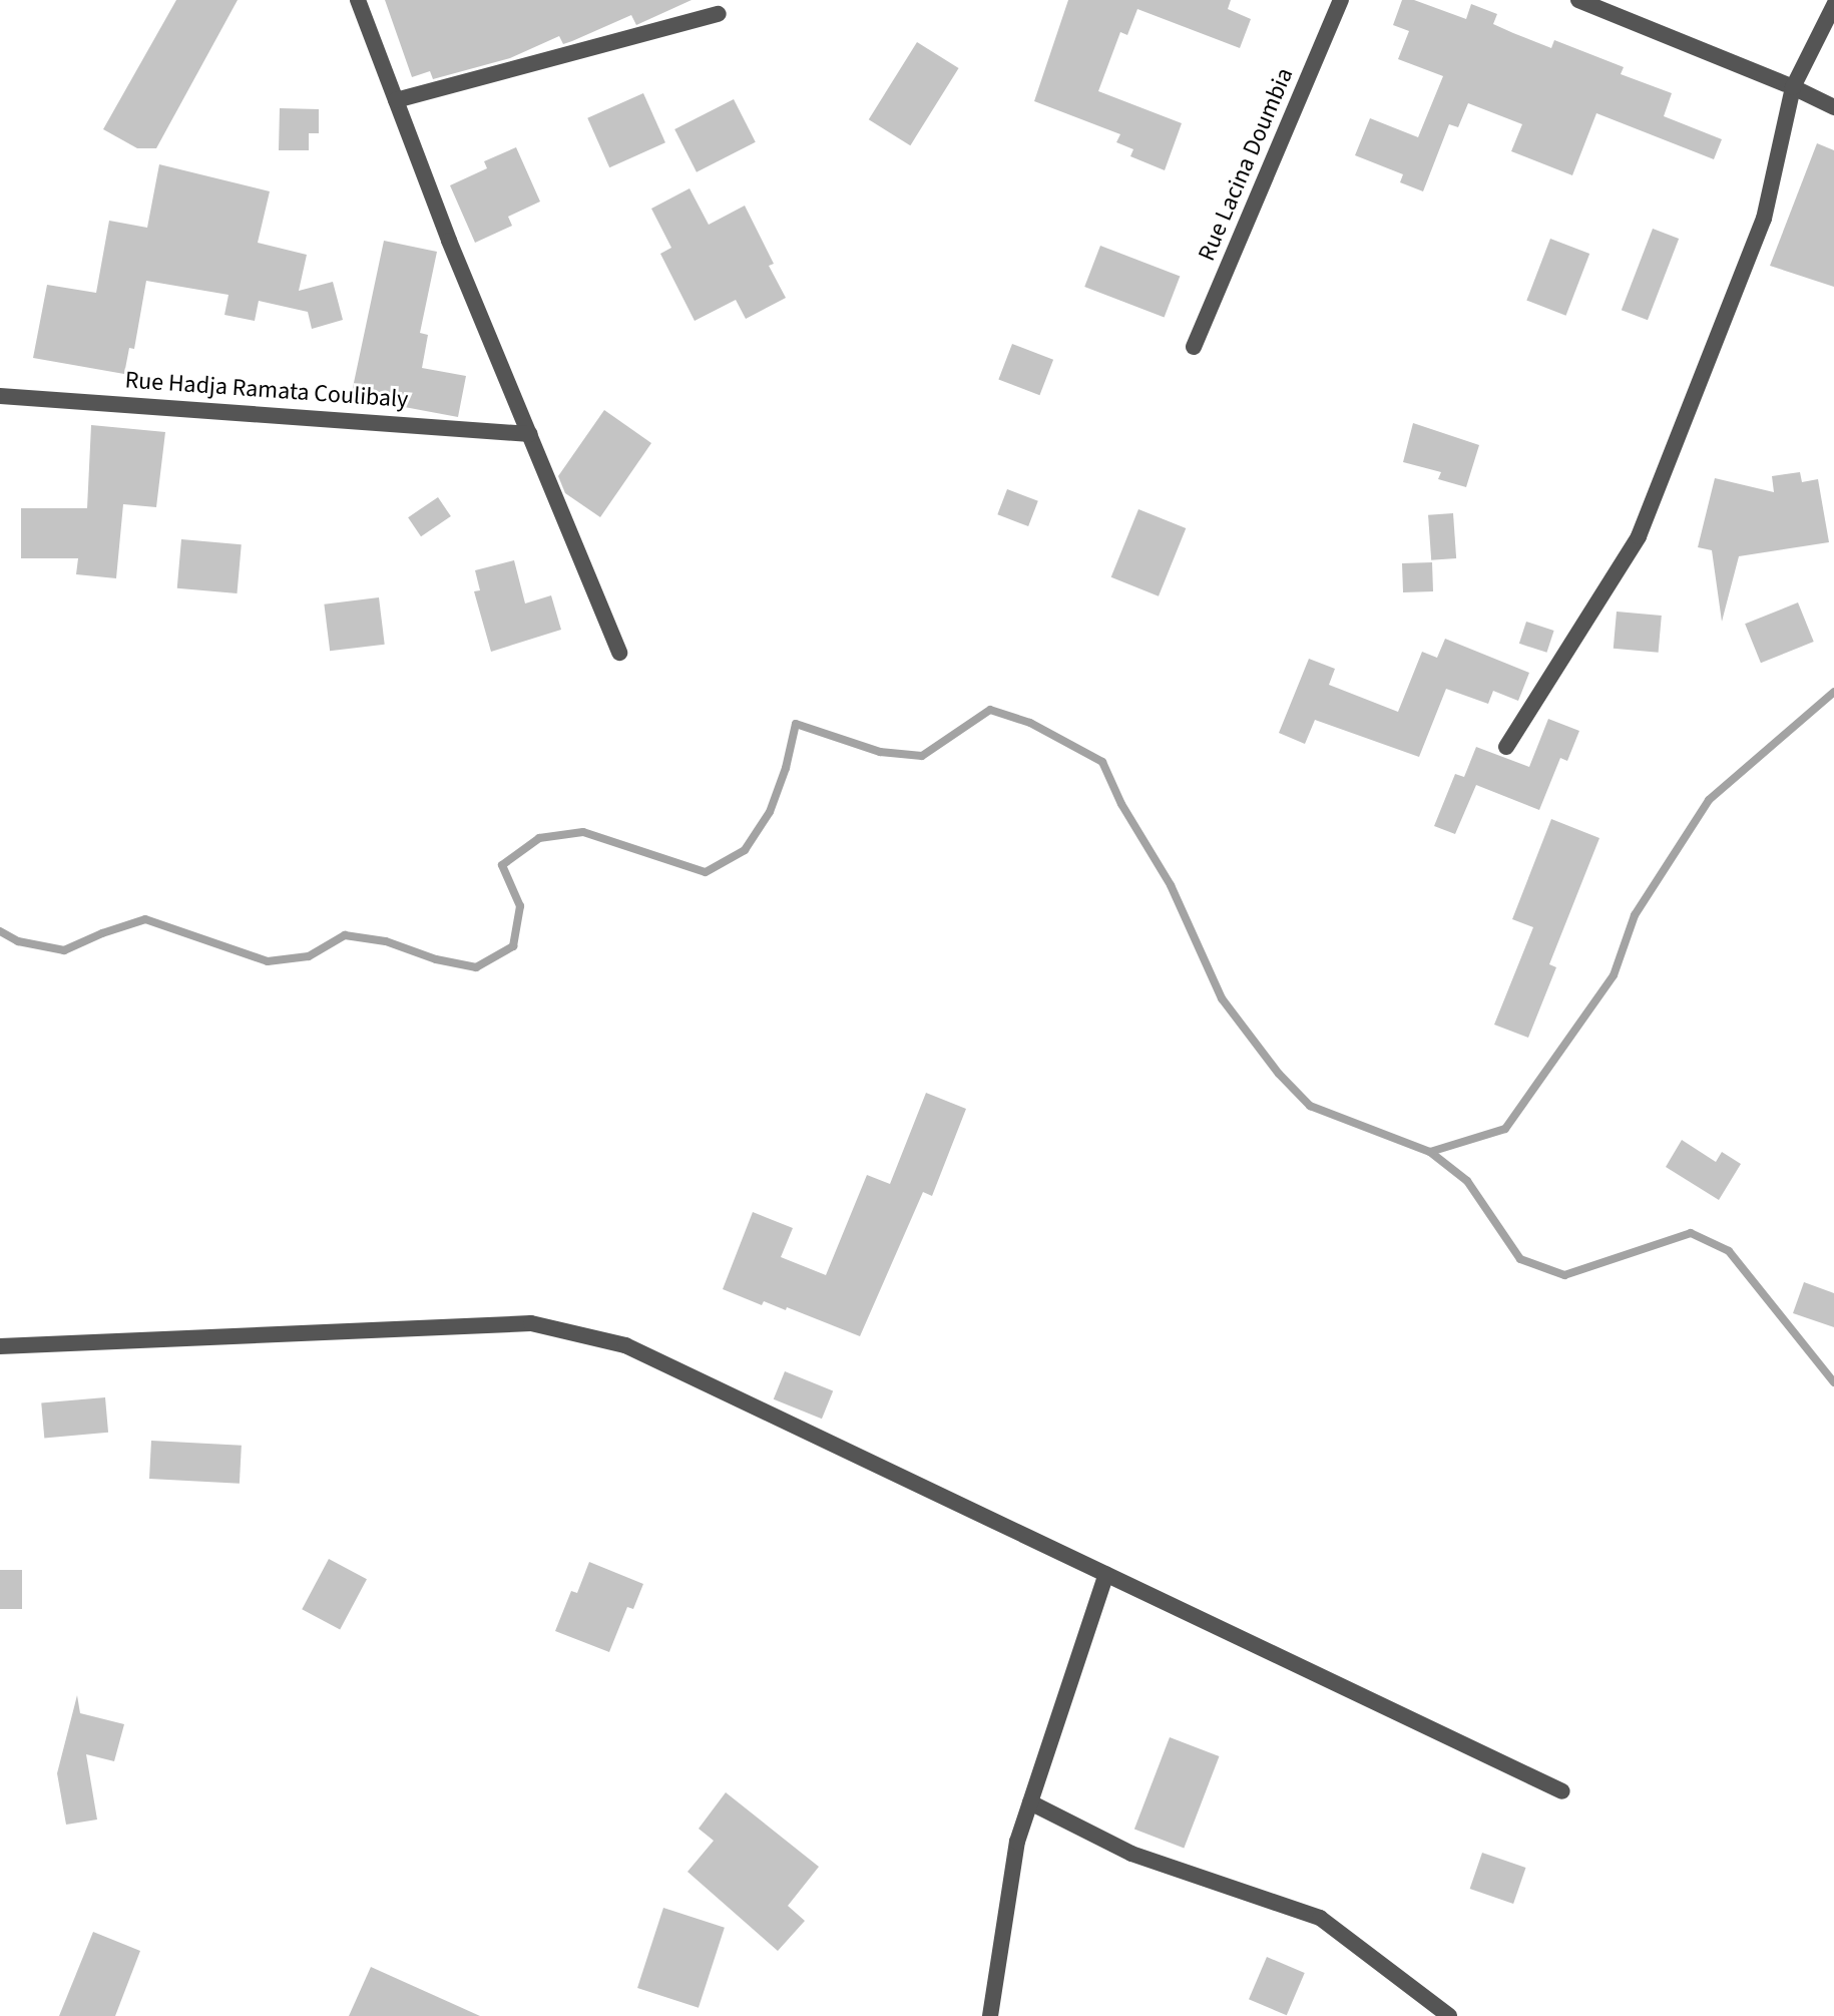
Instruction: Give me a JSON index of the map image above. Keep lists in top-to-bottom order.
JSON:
{
  "streets": {
    "street": ["Rue Lacina Doumbia", "Rue Hadja Ramata Coulibaly"]
  }
}
